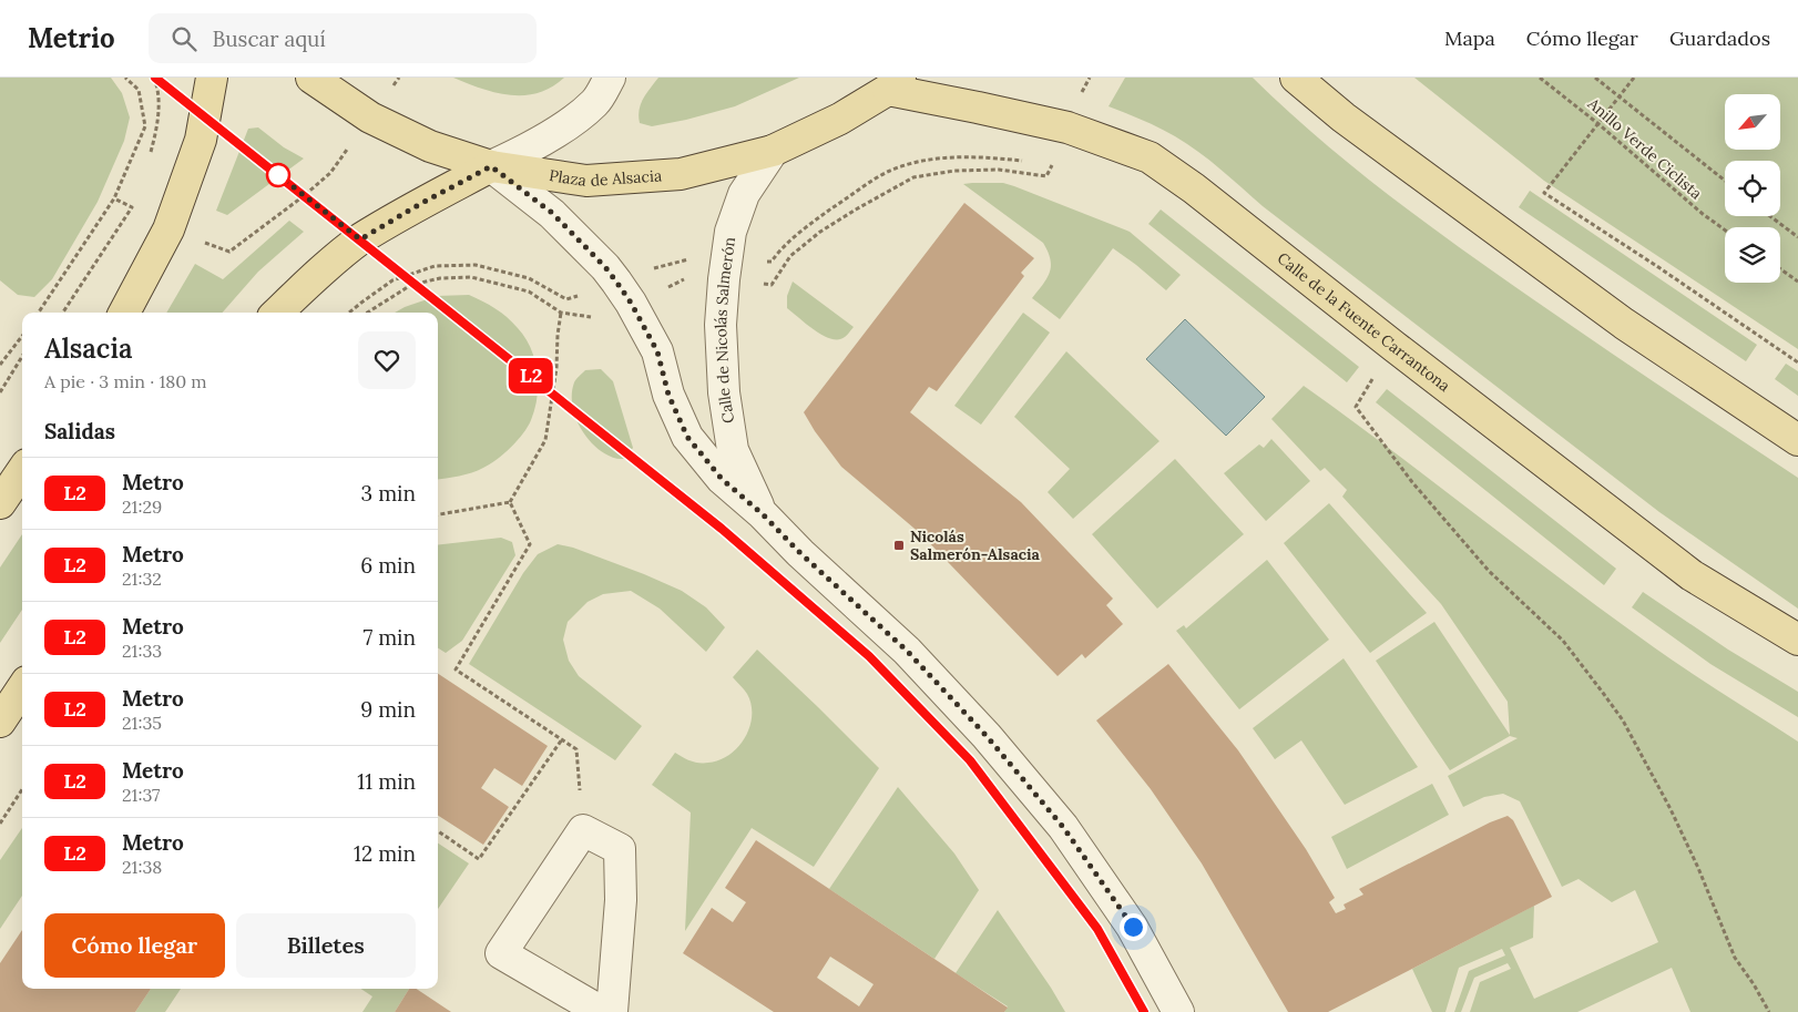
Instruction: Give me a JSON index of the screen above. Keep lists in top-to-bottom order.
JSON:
{
  "streets": {
    "main road": ["Plaza de Alsacia", "Calle de la Fuente Carrantona"],
    "street": ["Calle de Nicolás Salmerón"],
    "path": ["Anillo Verde Ciclista"]
  },
  "crossings": [
    ["Plaza de Alsacia", "Calle de la Fuente Carrantona"],
    ["Plaza de Alsacia", "Calle de Nicolás Salmerón"]
  ],
  "places": {
    "transit": ["Nicolás Salmerón-Alsacia"]
  },
  "lines": ["metro line L2"],
  "north": "bottom left",
  "page": {
    "header": "Metrio",
    "search": "Buscar aquí",
    "nav": ["Mapa", "Cómo llegar", "Guardados"],
    "on_map": "L2",
    "heading": [
      ["Alsacia", "A pie · 3 min · 180 m"],
      "Salidas"
    ],
    "list": [
      {
        "mark": "L2",
        "name": "Metro",
        "note": "21:29",
        "value": "3 min"
      },
      {
        "mark": "L2",
        "name": "Metro",
        "note": "21:32",
        "value": "6 min"
      },
      {
        "mark": "L2",
        "name": "Metro",
        "note": "21:33",
        "value": "7 min"
      },
      {
        "mark": "L2",
        "name": "Metro",
        "note": "21:35",
        "value": "9 min"
      },
      {
        "mark": "L2",
        "name": "Metro",
        "note": "21:37",
        "value": "11 min"
      },
      {
        "mark": "L2",
        "name": "Metro",
        "note": "21:38",
        "value": "12 min"
      }
    ],
    "buttons": ["Cómo llegar", "Billetes"]
  }
}
